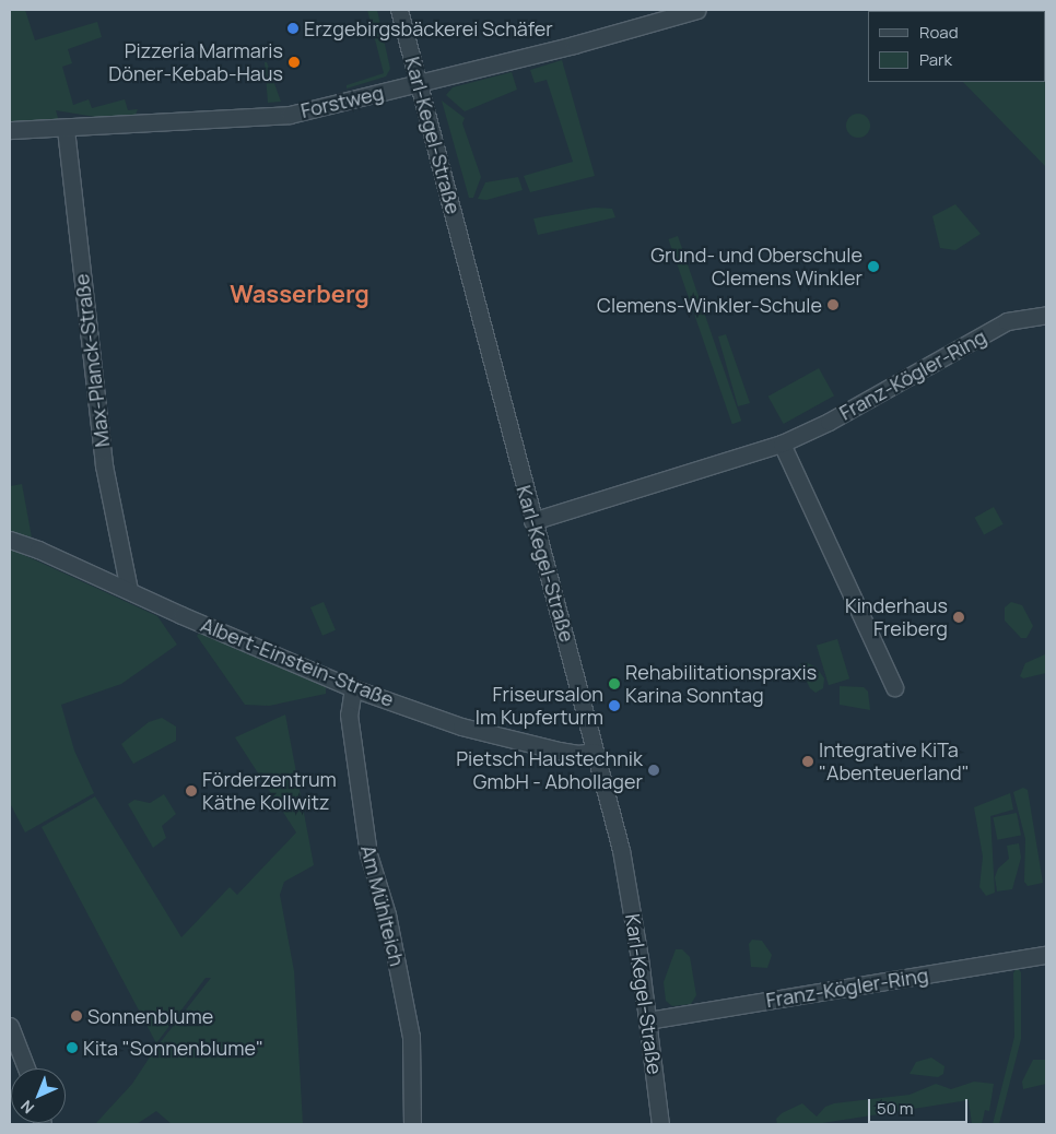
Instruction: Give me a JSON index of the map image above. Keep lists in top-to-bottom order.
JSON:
{
  "streets": {
    "street": [
      "Forstweg",
      "Karl-Kegel-Straße",
      "Max-Planck-Straße",
      "Franz-Kögler-Ring",
      "Albert-Einstein-Straße",
      "Am Mühlteich"
    ]
  },
  "crossings": [
    ["Forstweg", "Karl-Kegel-Straße"],
    ["Forstweg", "Max-Planck-Straße"],
    ["Karl-Kegel-Straße", "Franz-Kögler-Ring"],
    ["Karl-Kegel-Straße", "Albert-Einstein-Straße"],
    ["Max-Planck-Straße", "Albert-Einstein-Straße"],
    ["Albert-Einstein-Straße", "Am Mühlteich"]
  ],
  "districts": ["Wasserberg"],
  "places": [
    "Erzgebirgsbäckerei Schäfer",
    "Pizzeria Marmaris Döner-Kebab-Haus",
    "Grund- und Oberschule Clemens Winkler",
    "Clemens-Winkler-Schule",
    "Kinderhaus Freiberg",
    "Rehabilitationspraxis Karina Sonntag",
    "Friseursalon Im Kupferturm",
    "Integrative KiTa \"Abenteuerland\"",
    "Pietsch Haustechnik GmbH - Abhollager",
    "Förderzentrum Käthe Kollwitz",
    "Sonnenblume",
    "Kita \"Sonnenblume\""
  ],
  "legend": ["Road", "Park"],
  "scale_bar": "50 m",
  "north": "bottom left"
}
